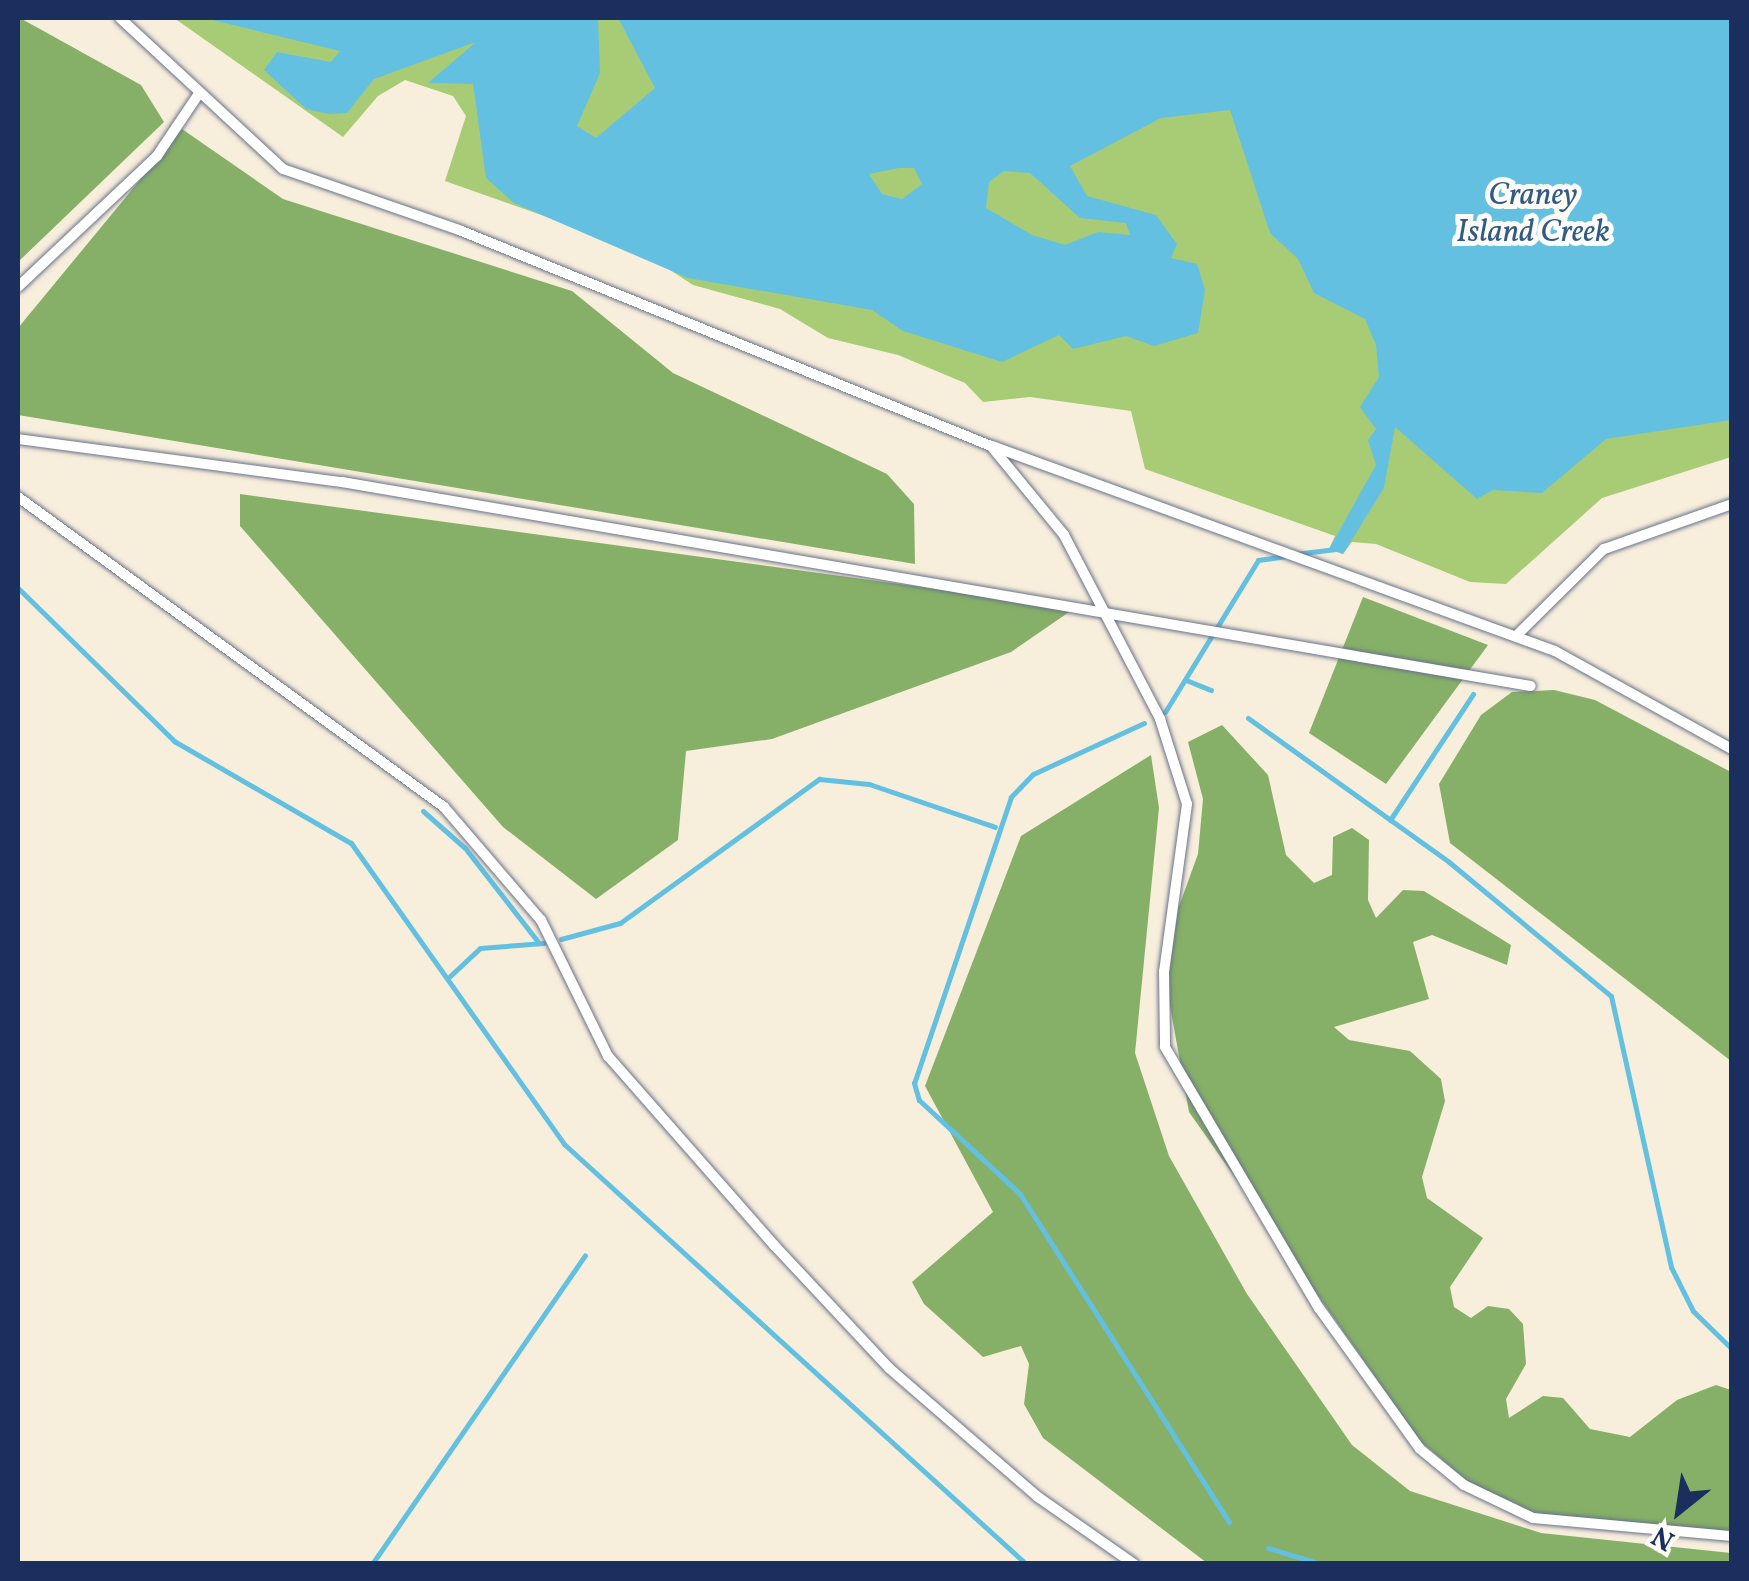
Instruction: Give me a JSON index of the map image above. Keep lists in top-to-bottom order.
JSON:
{
  "water": ["Craney Island Creek"],
  "north": "bottom left"
}
